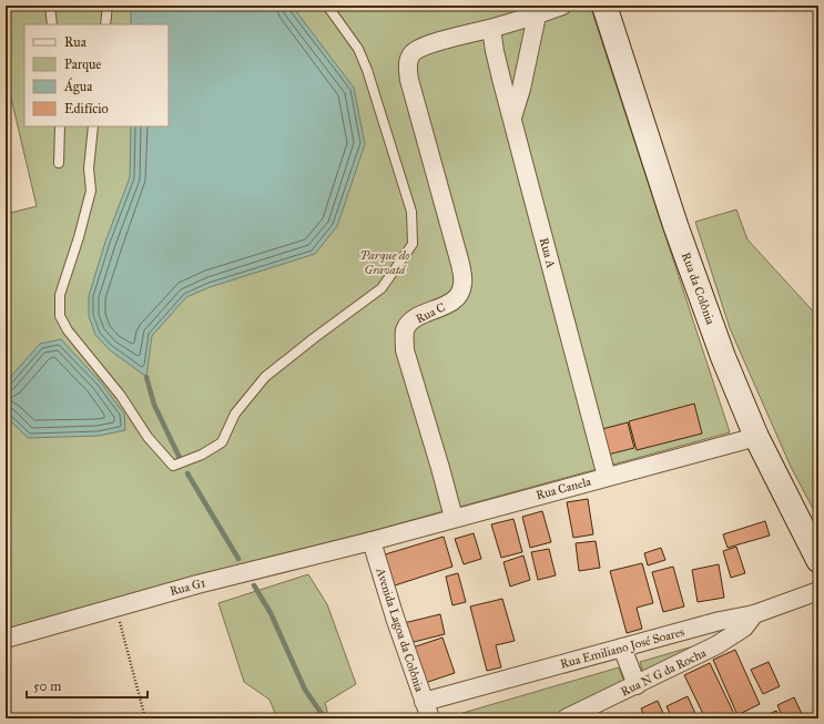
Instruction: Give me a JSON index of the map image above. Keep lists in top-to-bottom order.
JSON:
{
  "streets": {
    "main road": ["Rua da Colônia"],
    "street": [
      "Rua A",
      "Rua C",
      "Rua Canela",
      "Rua G1",
      "Avenida Lagoa da Colônia",
      "Rua Emiliano José Soares",
      "Rua N G da Rocha"
    ]
  },
  "crossings": [
    ["Rua A", "Rua C"],
    ["Rua A", "Rua Canela"],
    ["Rua da Colônia", "Rua Canela"],
    ["Rua C", "Rua Canela"],
    ["Rua Canela", "Rua G1"],
    ["Rua Canela", "Avenida Lagoa da Colônia"],
    ["Rua G1", "Avenida Lagoa da Colônia"],
    ["Avenida Lagoa da Colônia", "Rua Emiliano José Soares"],
    ["Rua Emiliano José Soares", "Rua N G da Rocha"]
  ],
  "parks": ["Parque do Gravatá"],
  "legend": [
    "Rua",
    "Parque",
    "Água",
    "Edifício"
  ],
  "scale_bar": "50 m"
}
